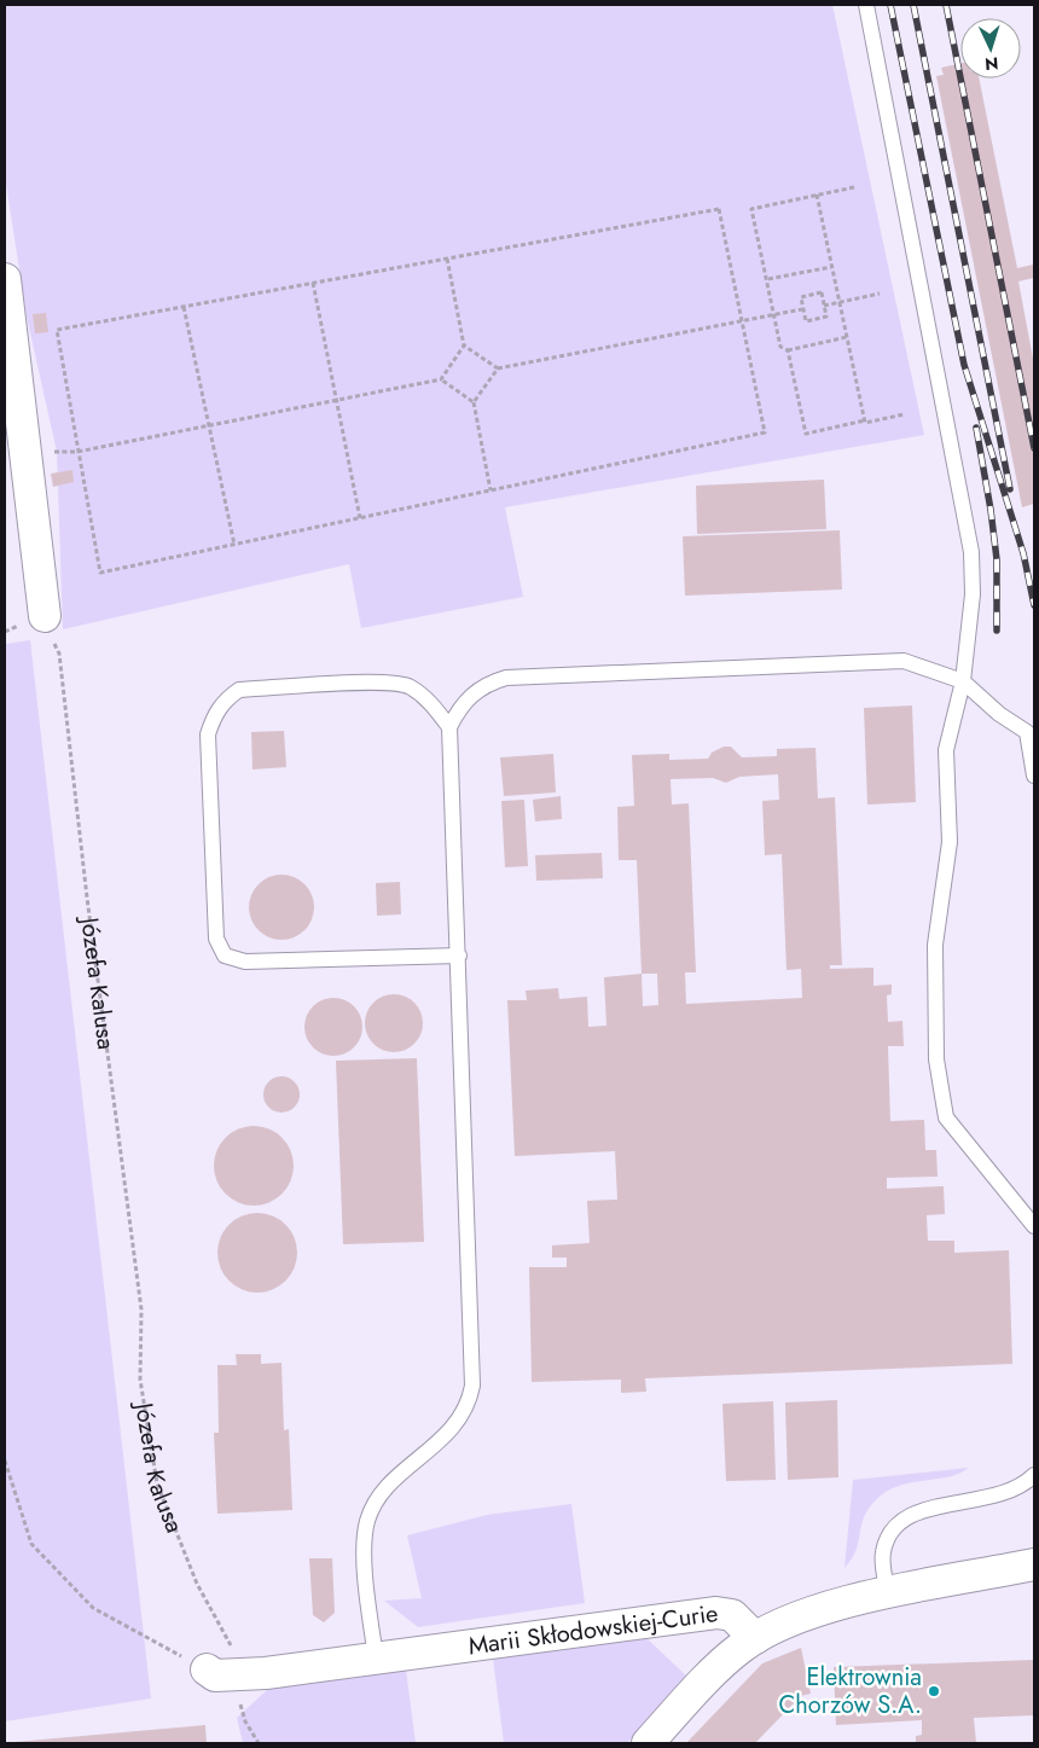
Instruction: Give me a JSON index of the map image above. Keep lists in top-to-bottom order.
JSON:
{
  "streets": {
    "street": ["Marii Skłodowskiej-Curie"],
    "path": ["Józefa Kalusa"]
  },
  "crossings": [
    ["Józefa Kalusa", "Marii Skłodowskiej-Curie"]
  ],
  "places": ["Elektrownia Chorzów S.A."],
  "north": "bottom"
}
